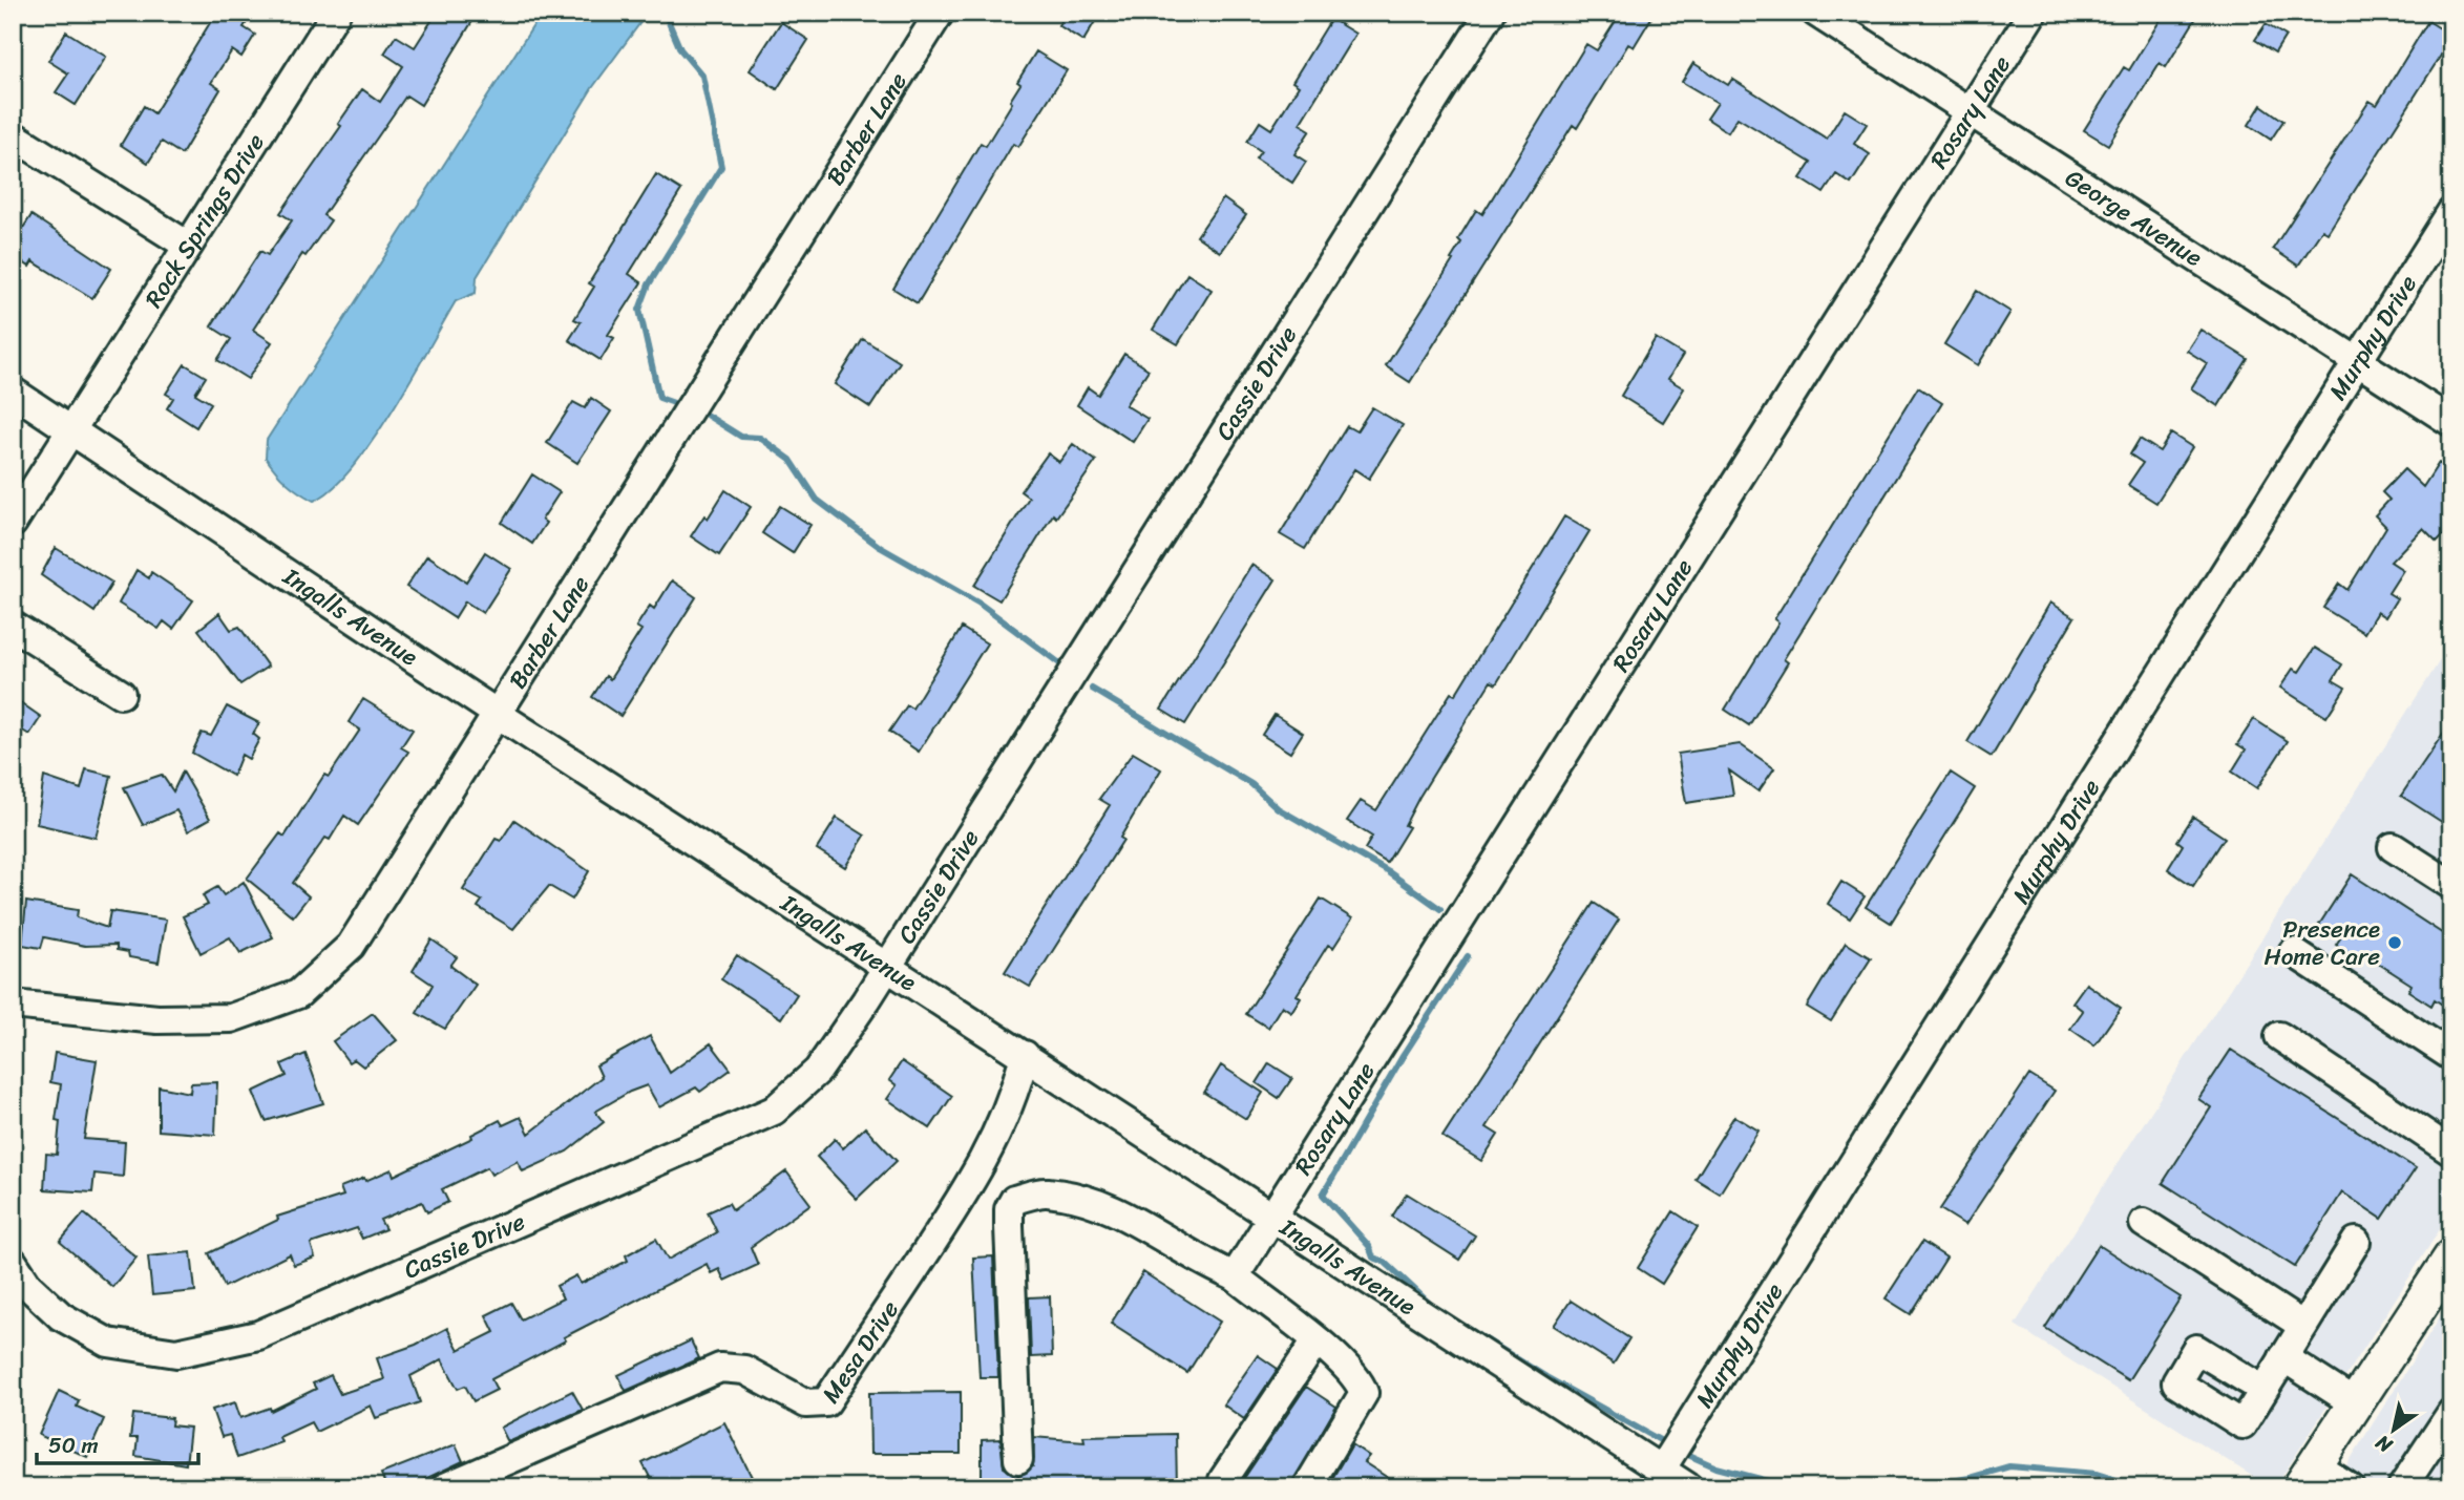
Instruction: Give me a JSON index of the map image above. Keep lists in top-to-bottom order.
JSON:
{
  "streets": {
    "street": [
      "Rosary Lane",
      "Barber Lane",
      "George Avenue",
      "Rock Springs Drive",
      "Murphy Drive",
      "Cassie Drive",
      "Ingalls Avenue",
      "Mesa Drive"
    ]
  },
  "crossings": [
    ["Rosary Lane", "George Avenue"],
    ["Rosary Lane", "Ingalls Avenue"],
    ["Barber Lane", "Ingalls Avenue"],
    ["George Avenue", "Murphy Drive"],
    ["Rock Springs Drive", "Ingalls Avenue"],
    ["Murphy Drive", "Ingalls Avenue"],
    ["Cassie Drive", "Ingalls Avenue"],
    ["Ingalls Avenue", "Mesa Drive"]
  ],
  "places": ["Presence Home Care"],
  "scale_bar": "50 m",
  "north": "bottom left"
}
